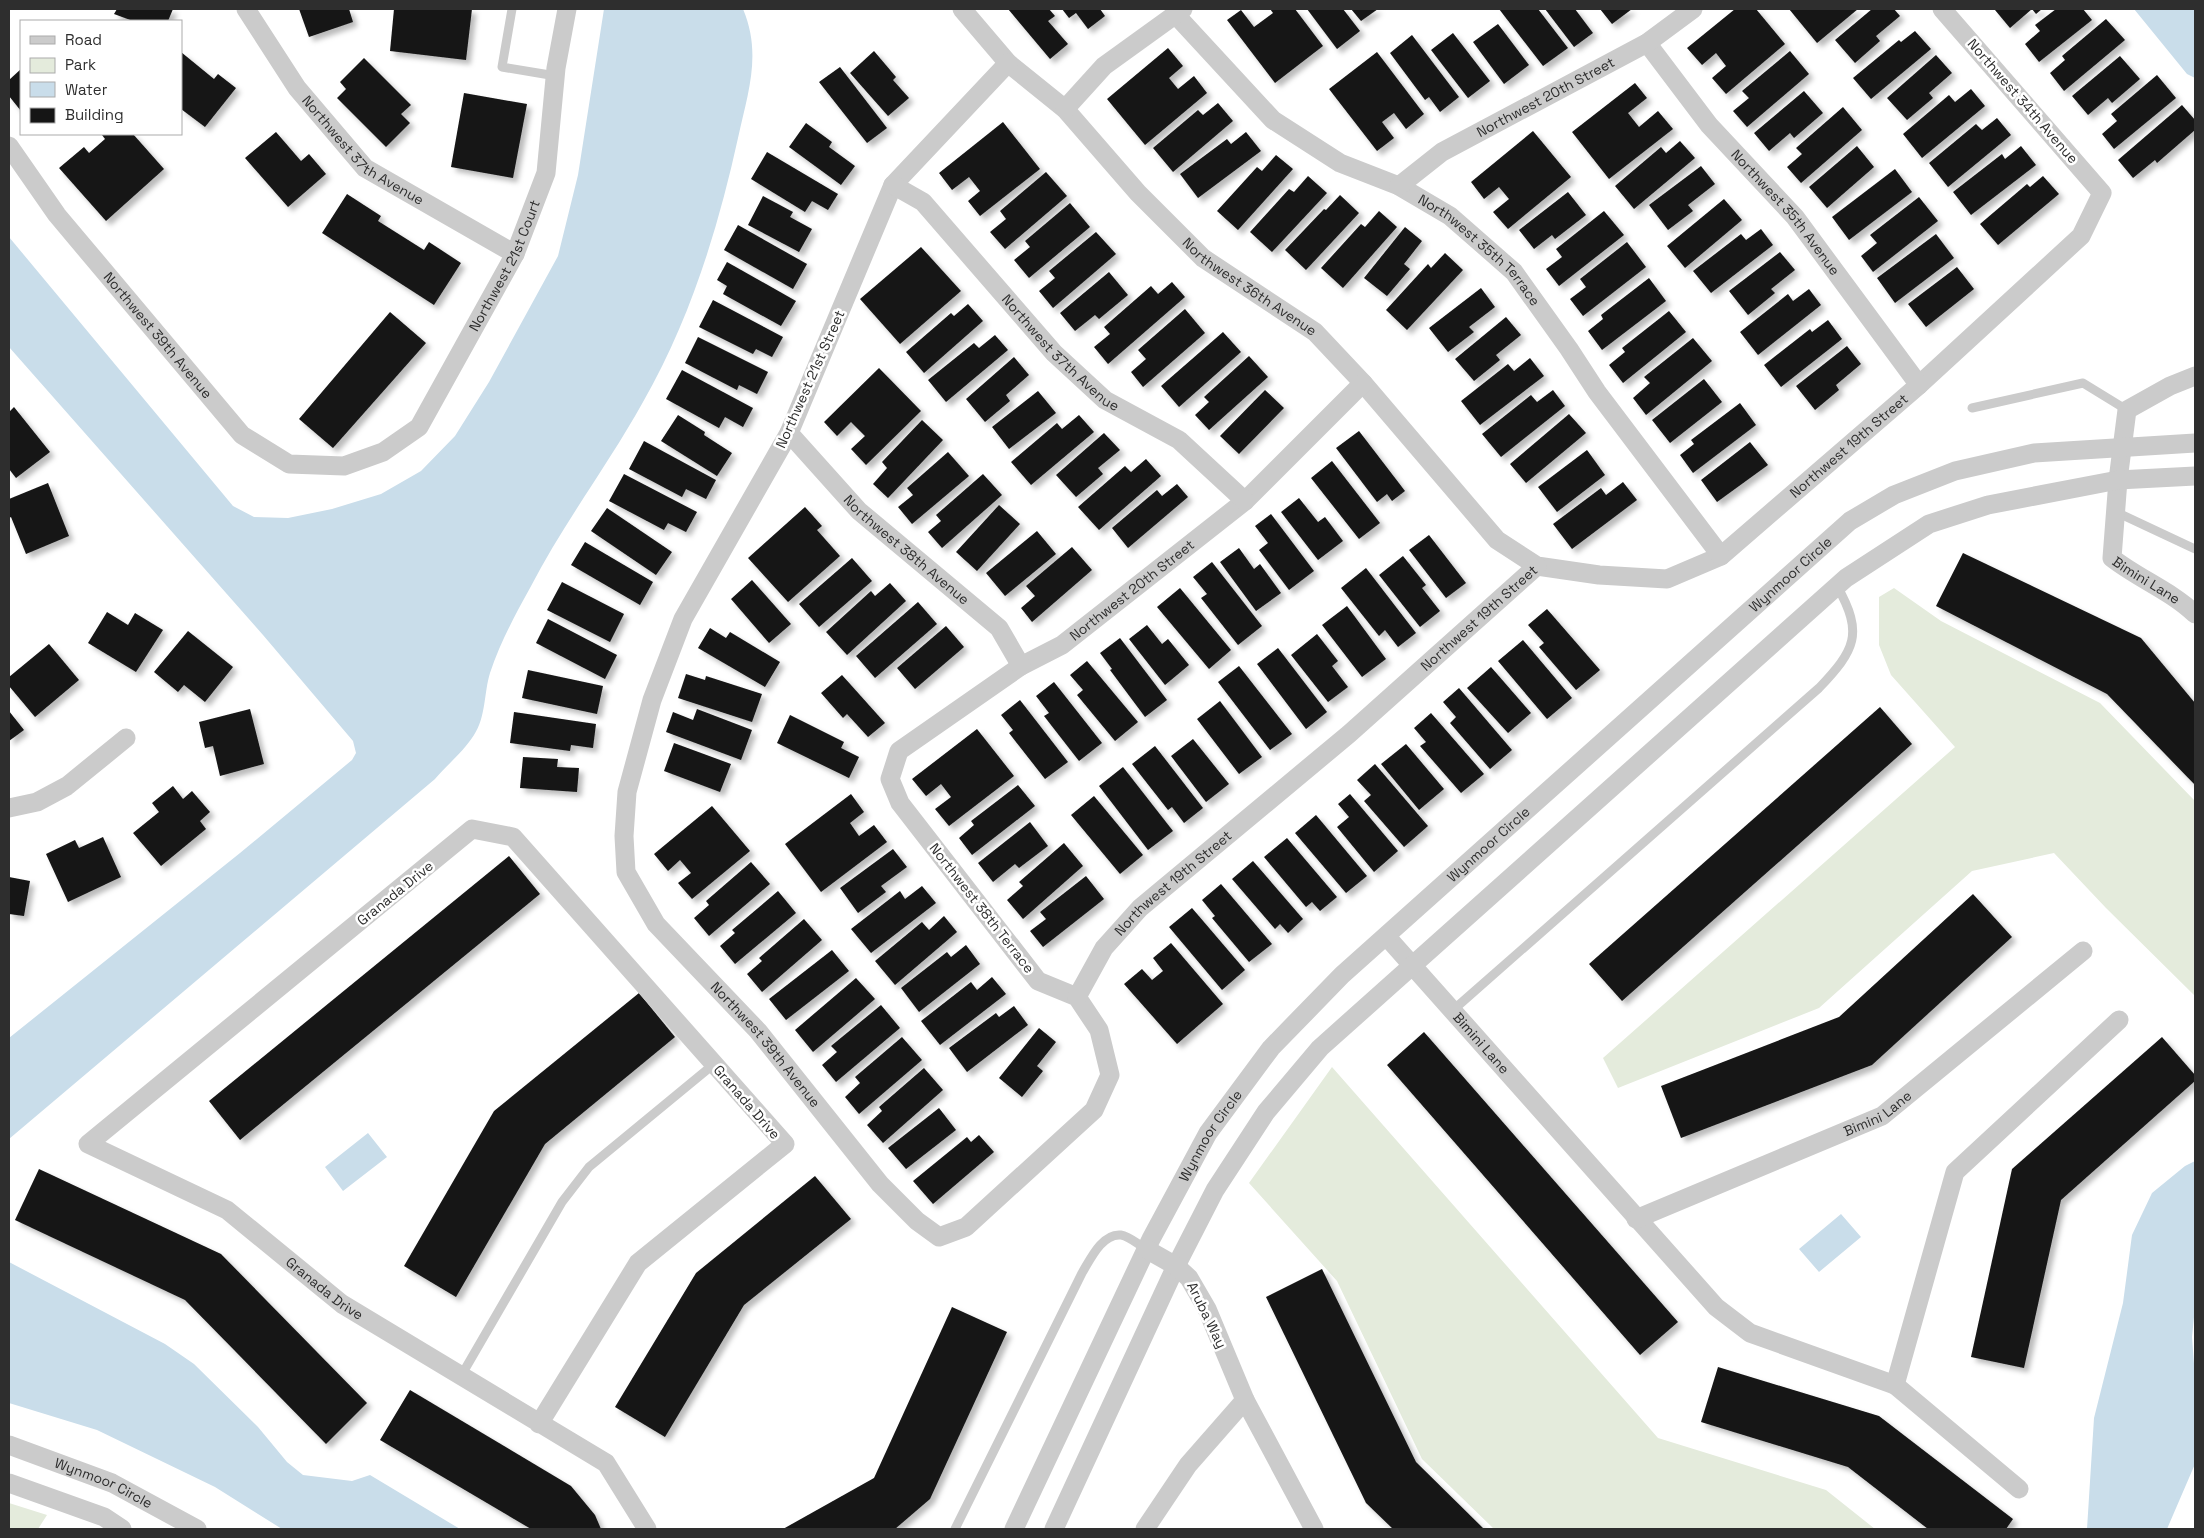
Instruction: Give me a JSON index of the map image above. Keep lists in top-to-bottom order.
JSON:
{
  "streets": {
    "street": [
      "Northwest 20th Street",
      "Northwest 34th Avenue",
      "Northwest 37th Avenue",
      "Northwest 35th Avenue",
      "Northwest 35th Terrace",
      "Northwest 21st Court",
      "Northwest 36th Avenue",
      "Northwest 39th Avenue",
      "Northwest 21st Street",
      "Northwest 19th Street",
      "Northwest 38th Avenue",
      "Wynmoor Circle",
      "Bimini Lane",
      "Granada Drive",
      "Northwest 38th Terrace",
      "Aruba Way"
    ]
  },
  "crossings": [
    ["Northwest 20th Street", "Northwest 37th Avenue"],
    ["Northwest 20th Street", "Northwest 35th Avenue"],
    ["Northwest 20th Street", "Northwest 35th Terrace"],
    ["Northwest 20th Street", "Northwest 36th Avenue"],
    ["Northwest 20th Street", "Northwest 38th Avenue"],
    ["Northwest 20th Street", "Northwest 38th Terrace"],
    ["Northwest 34th Avenue", "Northwest 19th Street"],
    ["Northwest 37th Avenue", "Northwest 21st Court"],
    ["Northwest 37th Avenue", "Northwest 21st Street"],
    ["Northwest 35th Avenue", "Northwest 19th Street"],
    ["Northwest 35th Terrace", "Northwest 19th Street"],
    ["Northwest 21st Court", "Northwest 39th Avenue"],
    ["Northwest 36th Avenue", "Northwest 21st Street"],
    ["Northwest 36th Avenue", "Northwest 19th Street"],
    ["Northwest 39th Avenue", "Northwest 21st Street"],
    ["Northwest 39th Avenue", "Northwest 19th Street"],
    ["Northwest 39th Avenue", "Northwest 38th Terrace"],
    ["Northwest 21st Street", "Northwest 38th Avenue"],
    ["Northwest 19th Street", "Northwest 38th Terrace"],
    ["Wynmoor Circle", "Bimini Lane"],
    ["Wynmoor Circle", "Aruba Way"]
  ],
  "legend": [
    "Road",
    "Park",
    "Water",
    "Building"
  ]
}
